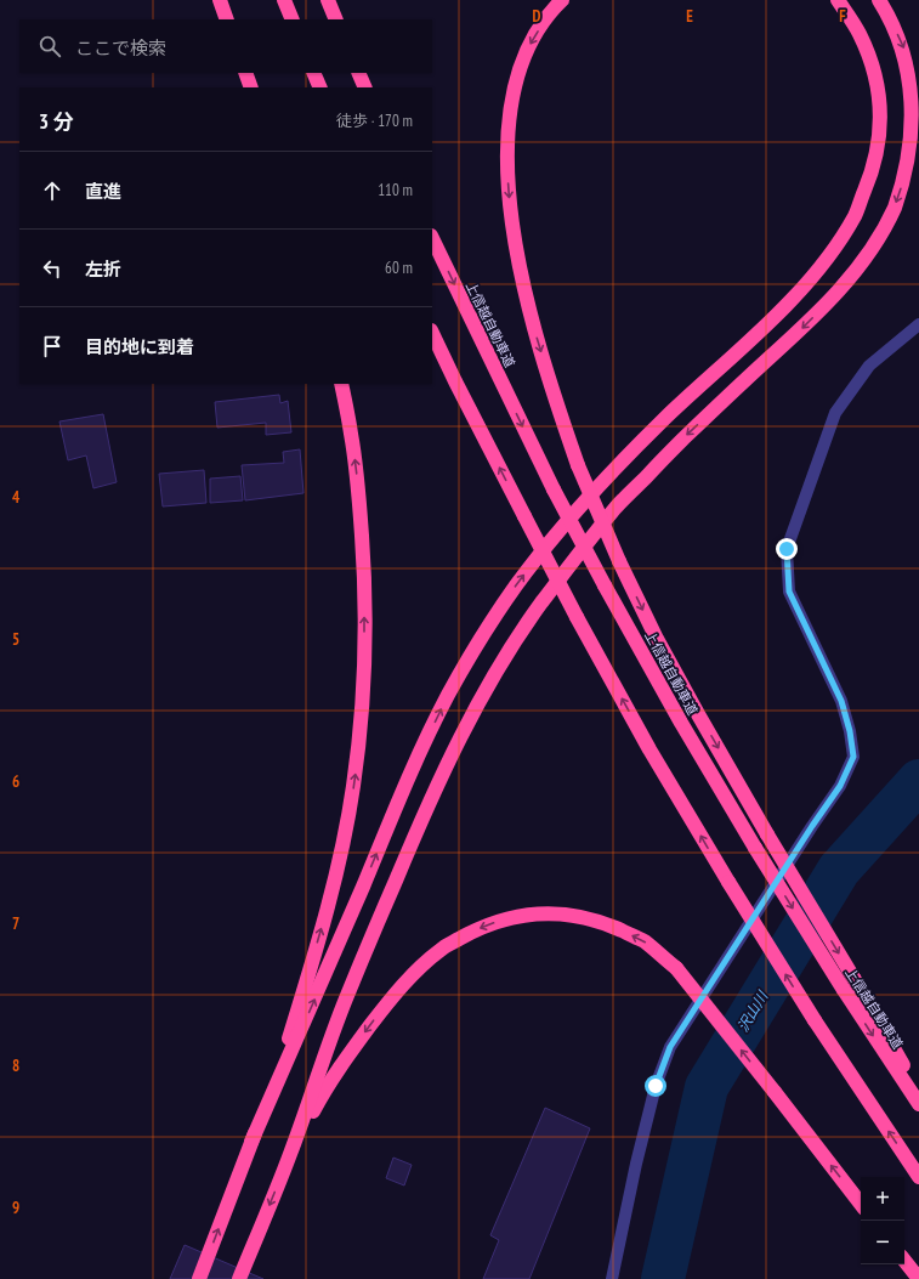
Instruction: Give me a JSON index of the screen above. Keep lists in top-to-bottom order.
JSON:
{
  "streets": {
    "highway": ["上信越自動車道"]
  },
  "water": ["沢山川"],
  "page": {
    "search": "ここで検索",
    "heading": ["3 分", "徒歩 · 170 m"],
    "list": [
      ["直進", "110 m"],
      ["左折", "60 m"],
      "目的地に到着"
    ],
    "map_buttons": ["+", "−"]
  },
  "grid": {
    "columns": ["D", "E", "F"],
    "rows": [
      "4",
      "5",
      "6",
      "7",
      "8",
      "9"
    ]
  }
}
